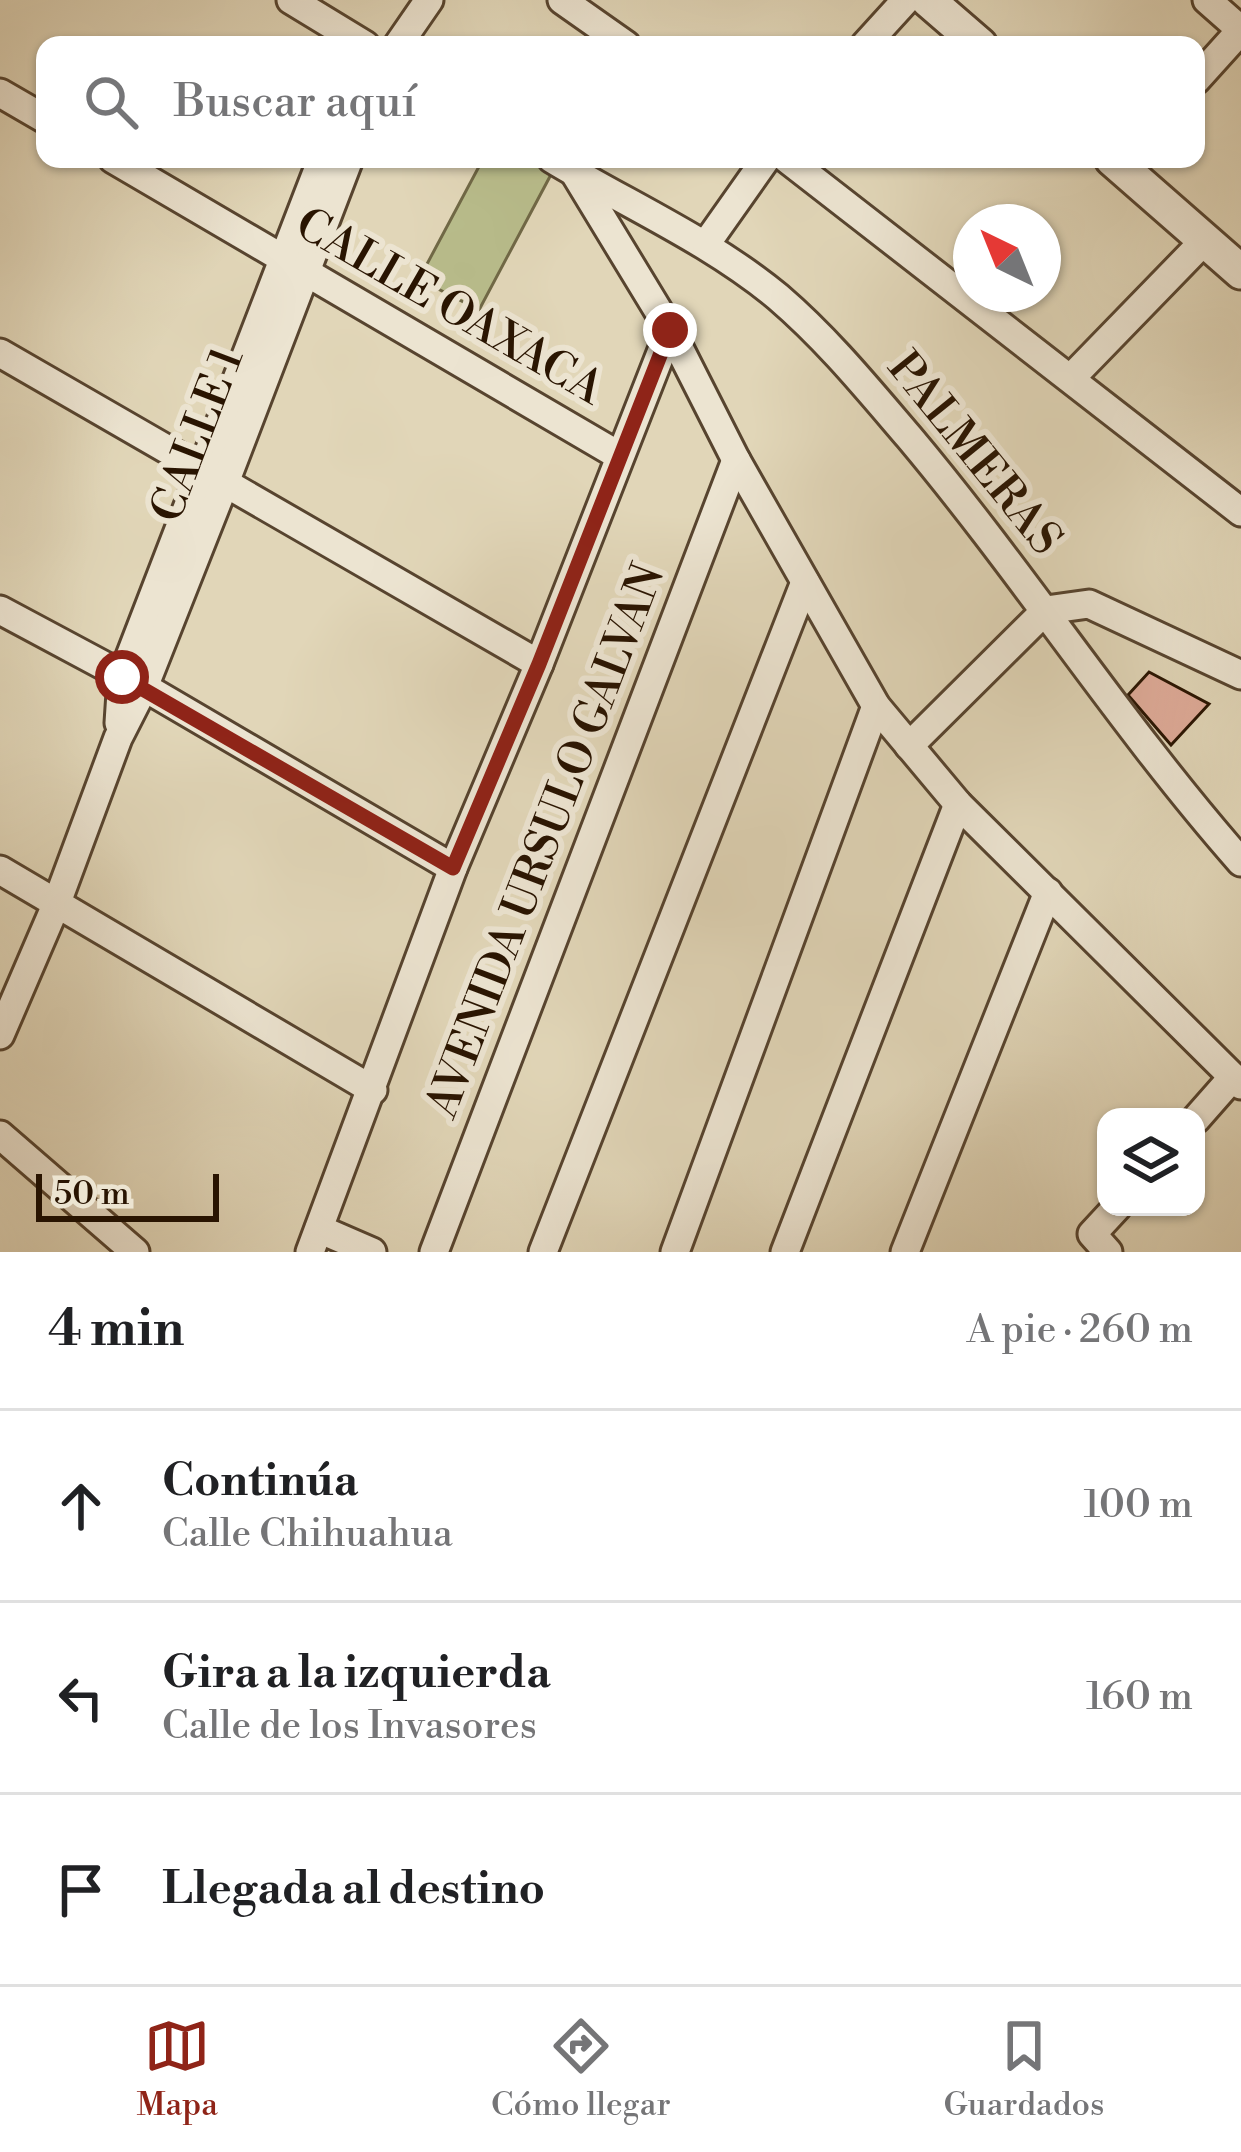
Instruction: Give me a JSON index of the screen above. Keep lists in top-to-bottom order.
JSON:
{
  "streets": {
    "street": [
      "CALLE OAXACA",
      "CALLE 1",
      "PALMERAS",
      "AVENIDA URSULO GALVAN"
    ]
  },
  "crossings": [
    ["CALLE OAXACA", "CALLE 1"]
  ],
  "scale_bar": "50 m",
  "north": "top left",
  "page": {
    "search": "Buscar aquí",
    "scale": "50 m",
    "heading": ["4 min", "A pie · 260 m"],
    "list": [
      ["Continúa", "Calle Chihuahua", "100 m"],
      ["Gira a la izquierda", "Calle de los Invasores", "160 m"],
      "Llegada al destino"
    ],
    "nav": ["Mapa", "Cómo llegar", "Guardados"]
  }
}
